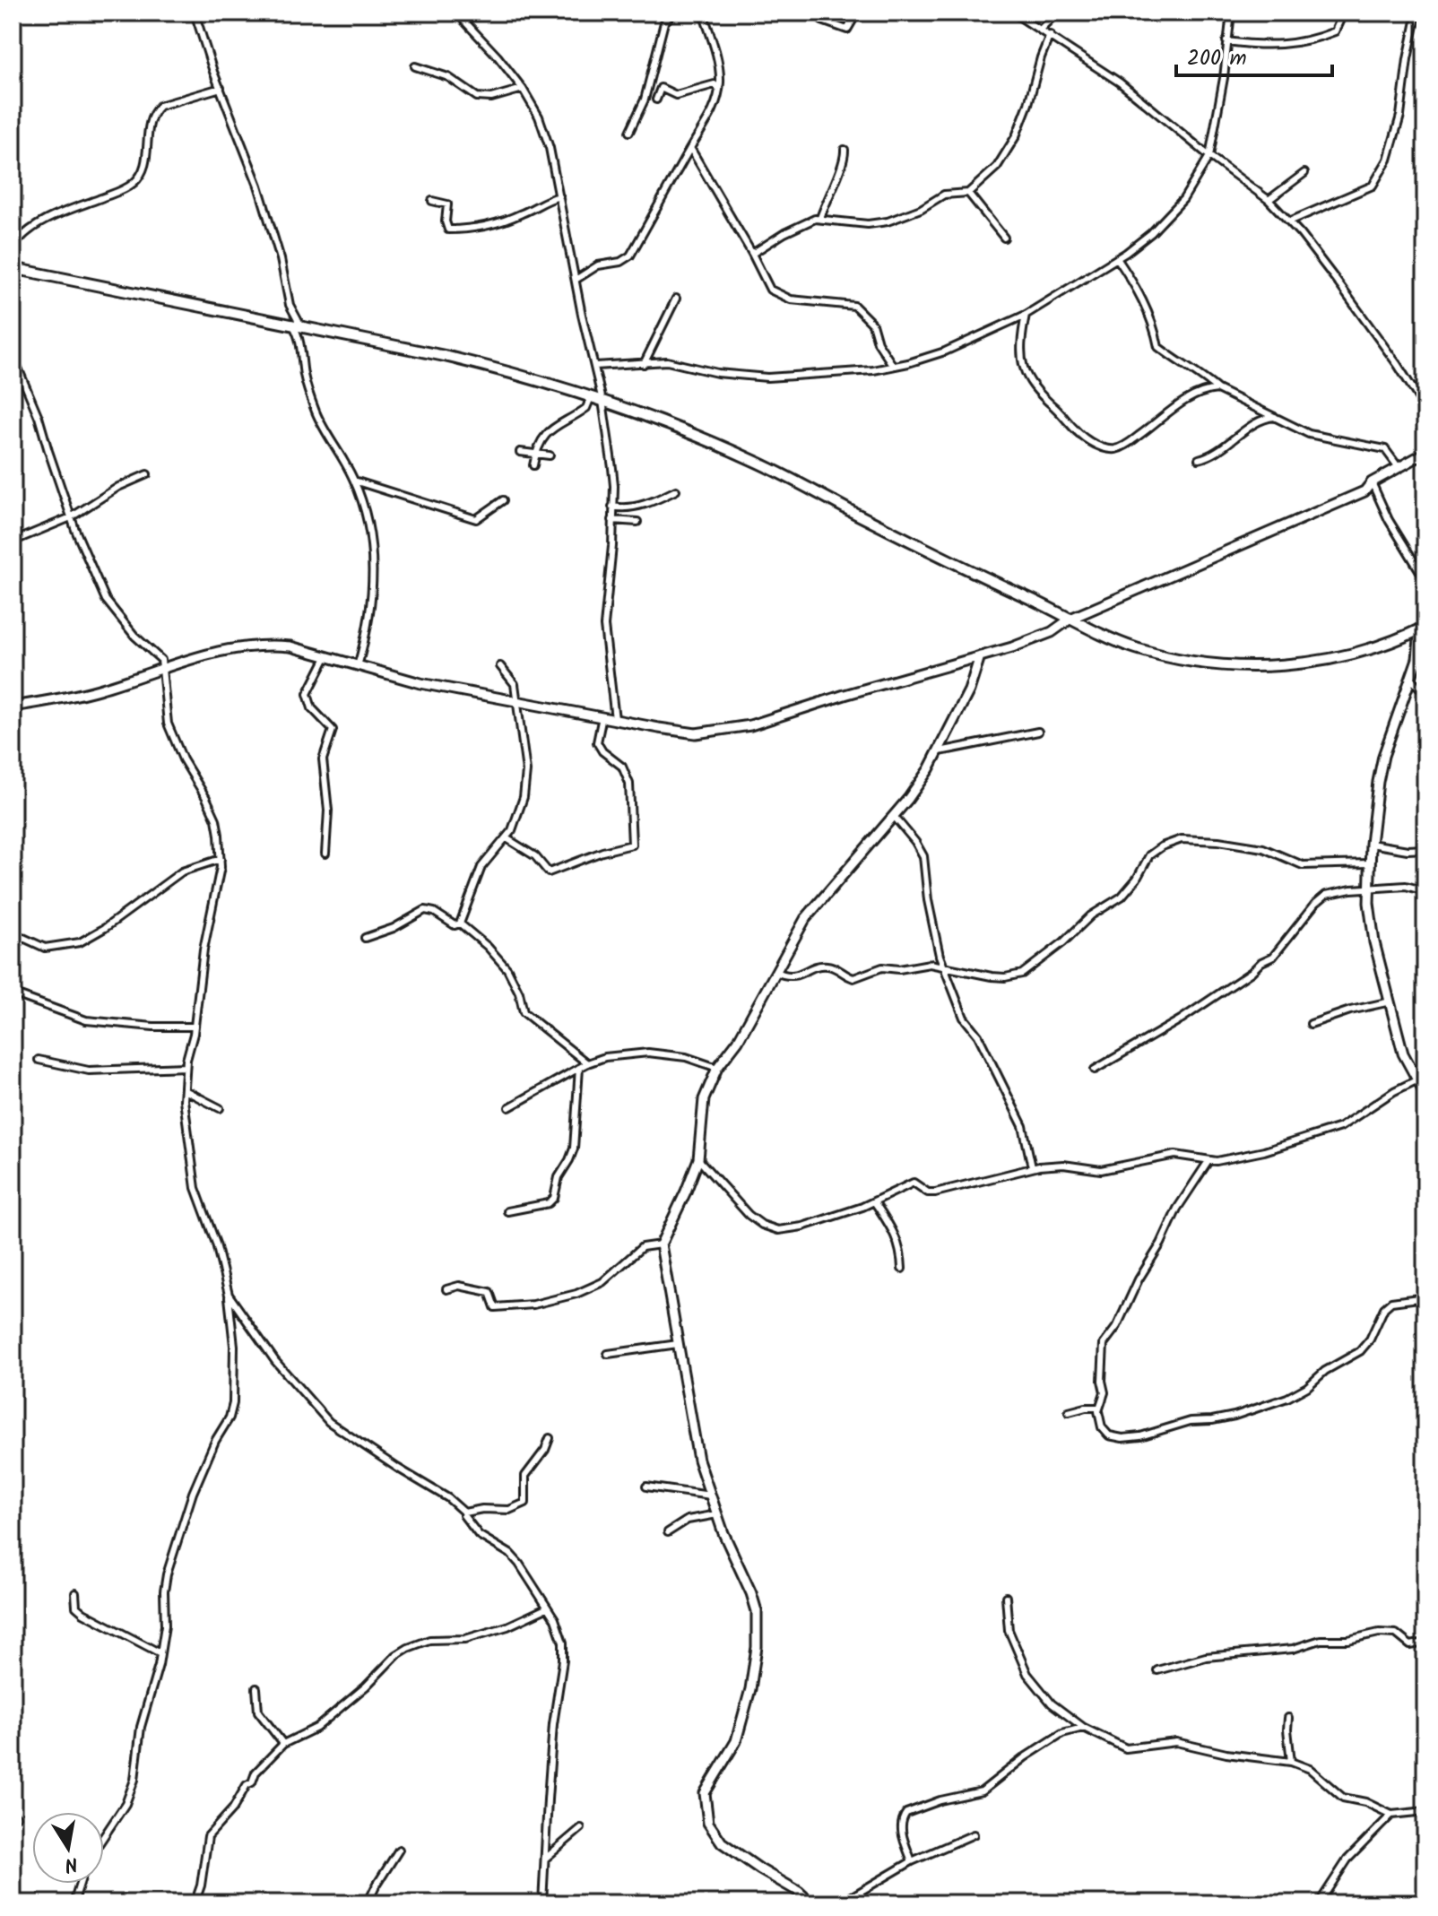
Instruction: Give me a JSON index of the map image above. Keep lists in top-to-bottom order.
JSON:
{
  "scale_bar": "200 m",
  "north": "bottom"
}
